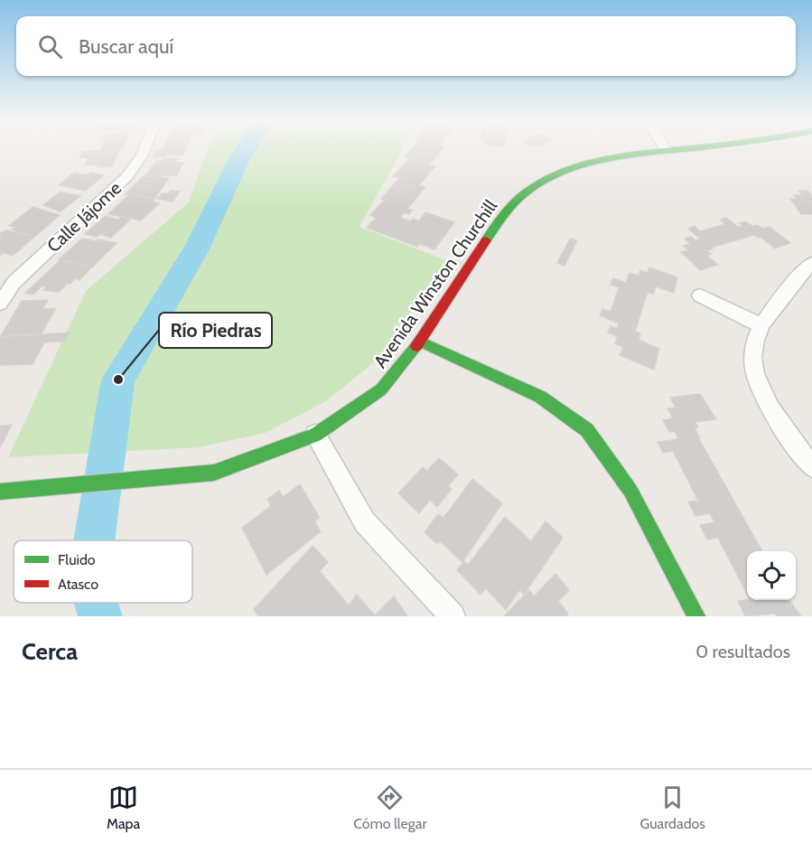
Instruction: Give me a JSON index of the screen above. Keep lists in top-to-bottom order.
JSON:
{
  "streets": {
    "street": ["Calle Jájome", "Avenida Winston Churchill"]
  },
  "places": ["Río Piedras"],
  "legend": ["Fluido", "Atasco"],
  "page": {
    "search": "Buscar aquí",
    "heading": ["Cerca", "0 resultados"],
    "nav": ["Mapa", "Cómo llegar", "Guardados"]
  }
}
